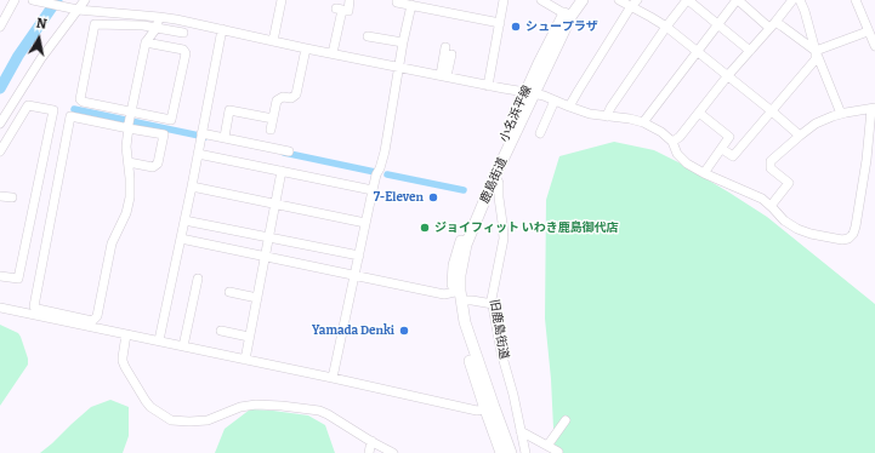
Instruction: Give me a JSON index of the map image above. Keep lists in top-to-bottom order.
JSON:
{
  "streets": {
    "main road": ["小名浜平線", "鹿島街道"],
    "street": ["旧鹿島街道"]
  },
  "crossings": [
    ["小名浜平線", "鹿島街道"],
    ["鹿島街道", "旧鹿島街道"]
  ],
  "places": [
    "シュープラザ",
    "7-Eleven",
    "ジョイフィット いわき鹿島御代店",
    "Yamada Denki"
  ],
  "north": "top"
}
